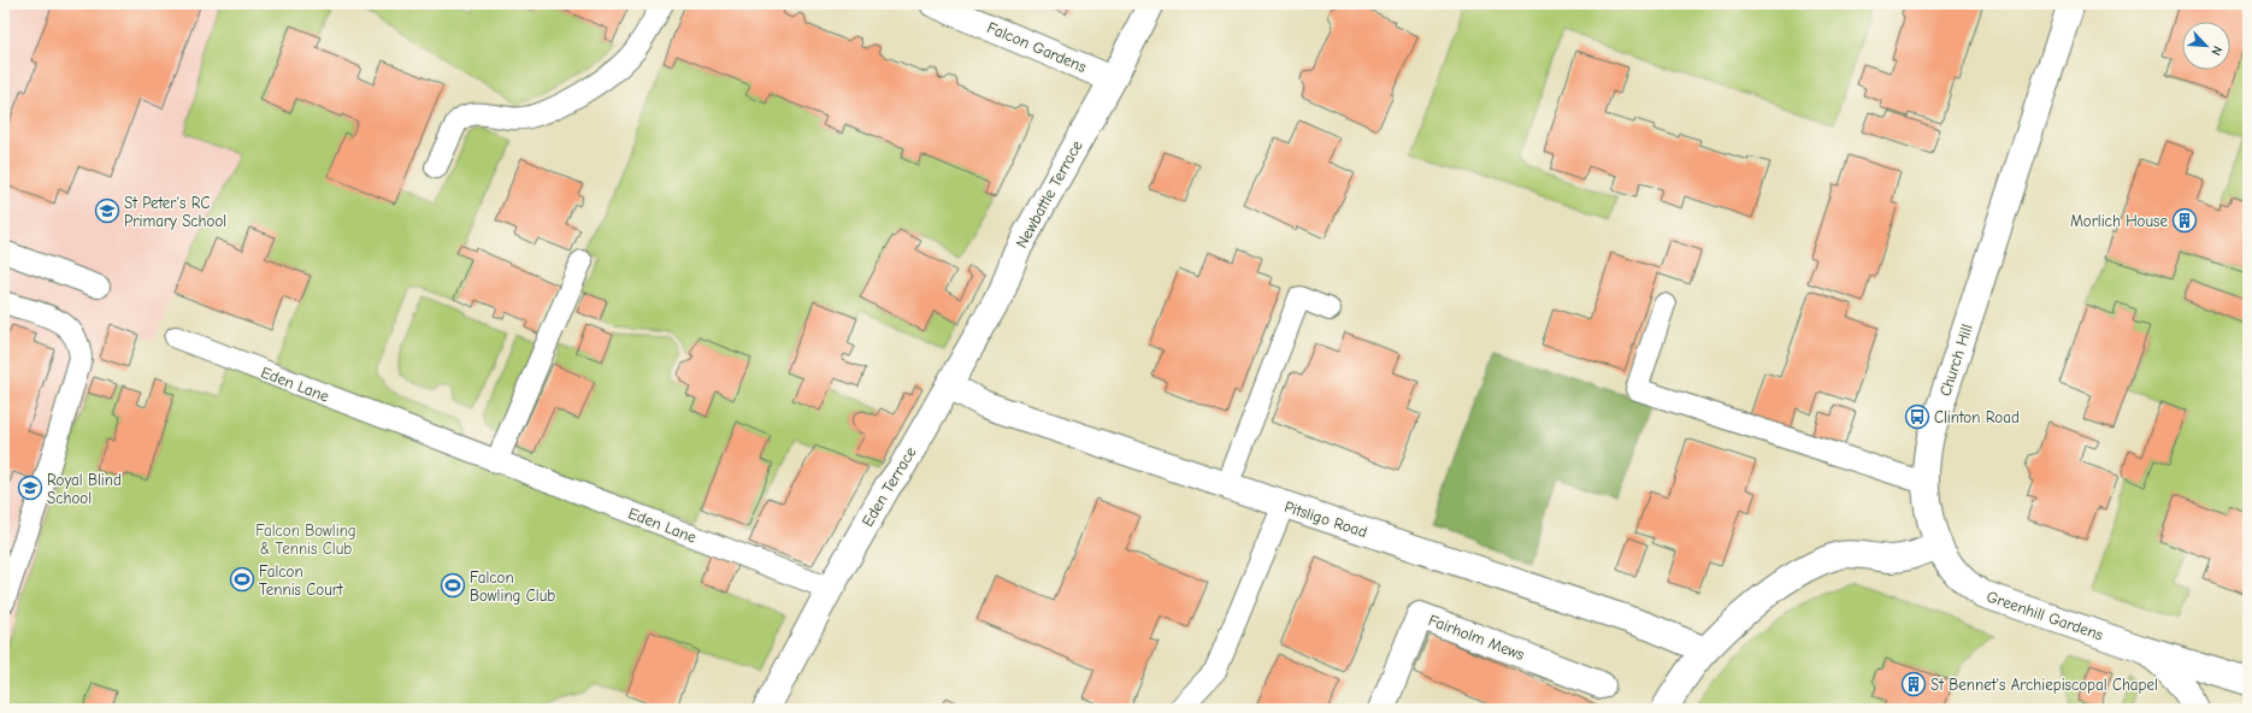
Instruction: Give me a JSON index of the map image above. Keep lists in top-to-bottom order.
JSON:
{
  "streets": {
    "street": [
      "Falcon Gardens",
      "Newbattle Terrace",
      "Church Hill",
      "Eden Terrace",
      "Pitsligo Road",
      "Greenhill Gardens",
      "Fairholm Mews"
    ],
    "lane": ["Eden Lane"]
  },
  "crossings": [
    ["Falcon Gardens", "Newbattle Terrace"],
    ["Newbattle Terrace", "Eden Terrace"],
    ["Newbattle Terrace", "Pitsligo Road"],
    ["Church Hill", "Greenhill Gardens"],
    ["Eden Lane", "Eden Terrace"],
    ["Eden Terrace", "Pitsligo Road"]
  ],
  "parks": ["Falcon Bowling & Tennis Club"],
  "places": {
    "school or university": ["St Peter's RC Primary School", "Royal Blind School"],
    "building": ["Morlich House", "St Bennet's Archiepiscopal Chapel"],
    "bus stop": ["Clinton Road"],
    "sports": ["Falcon Tennis Court", "Falcon Bowling Club"]
  },
  "north": "bottom right"
}
